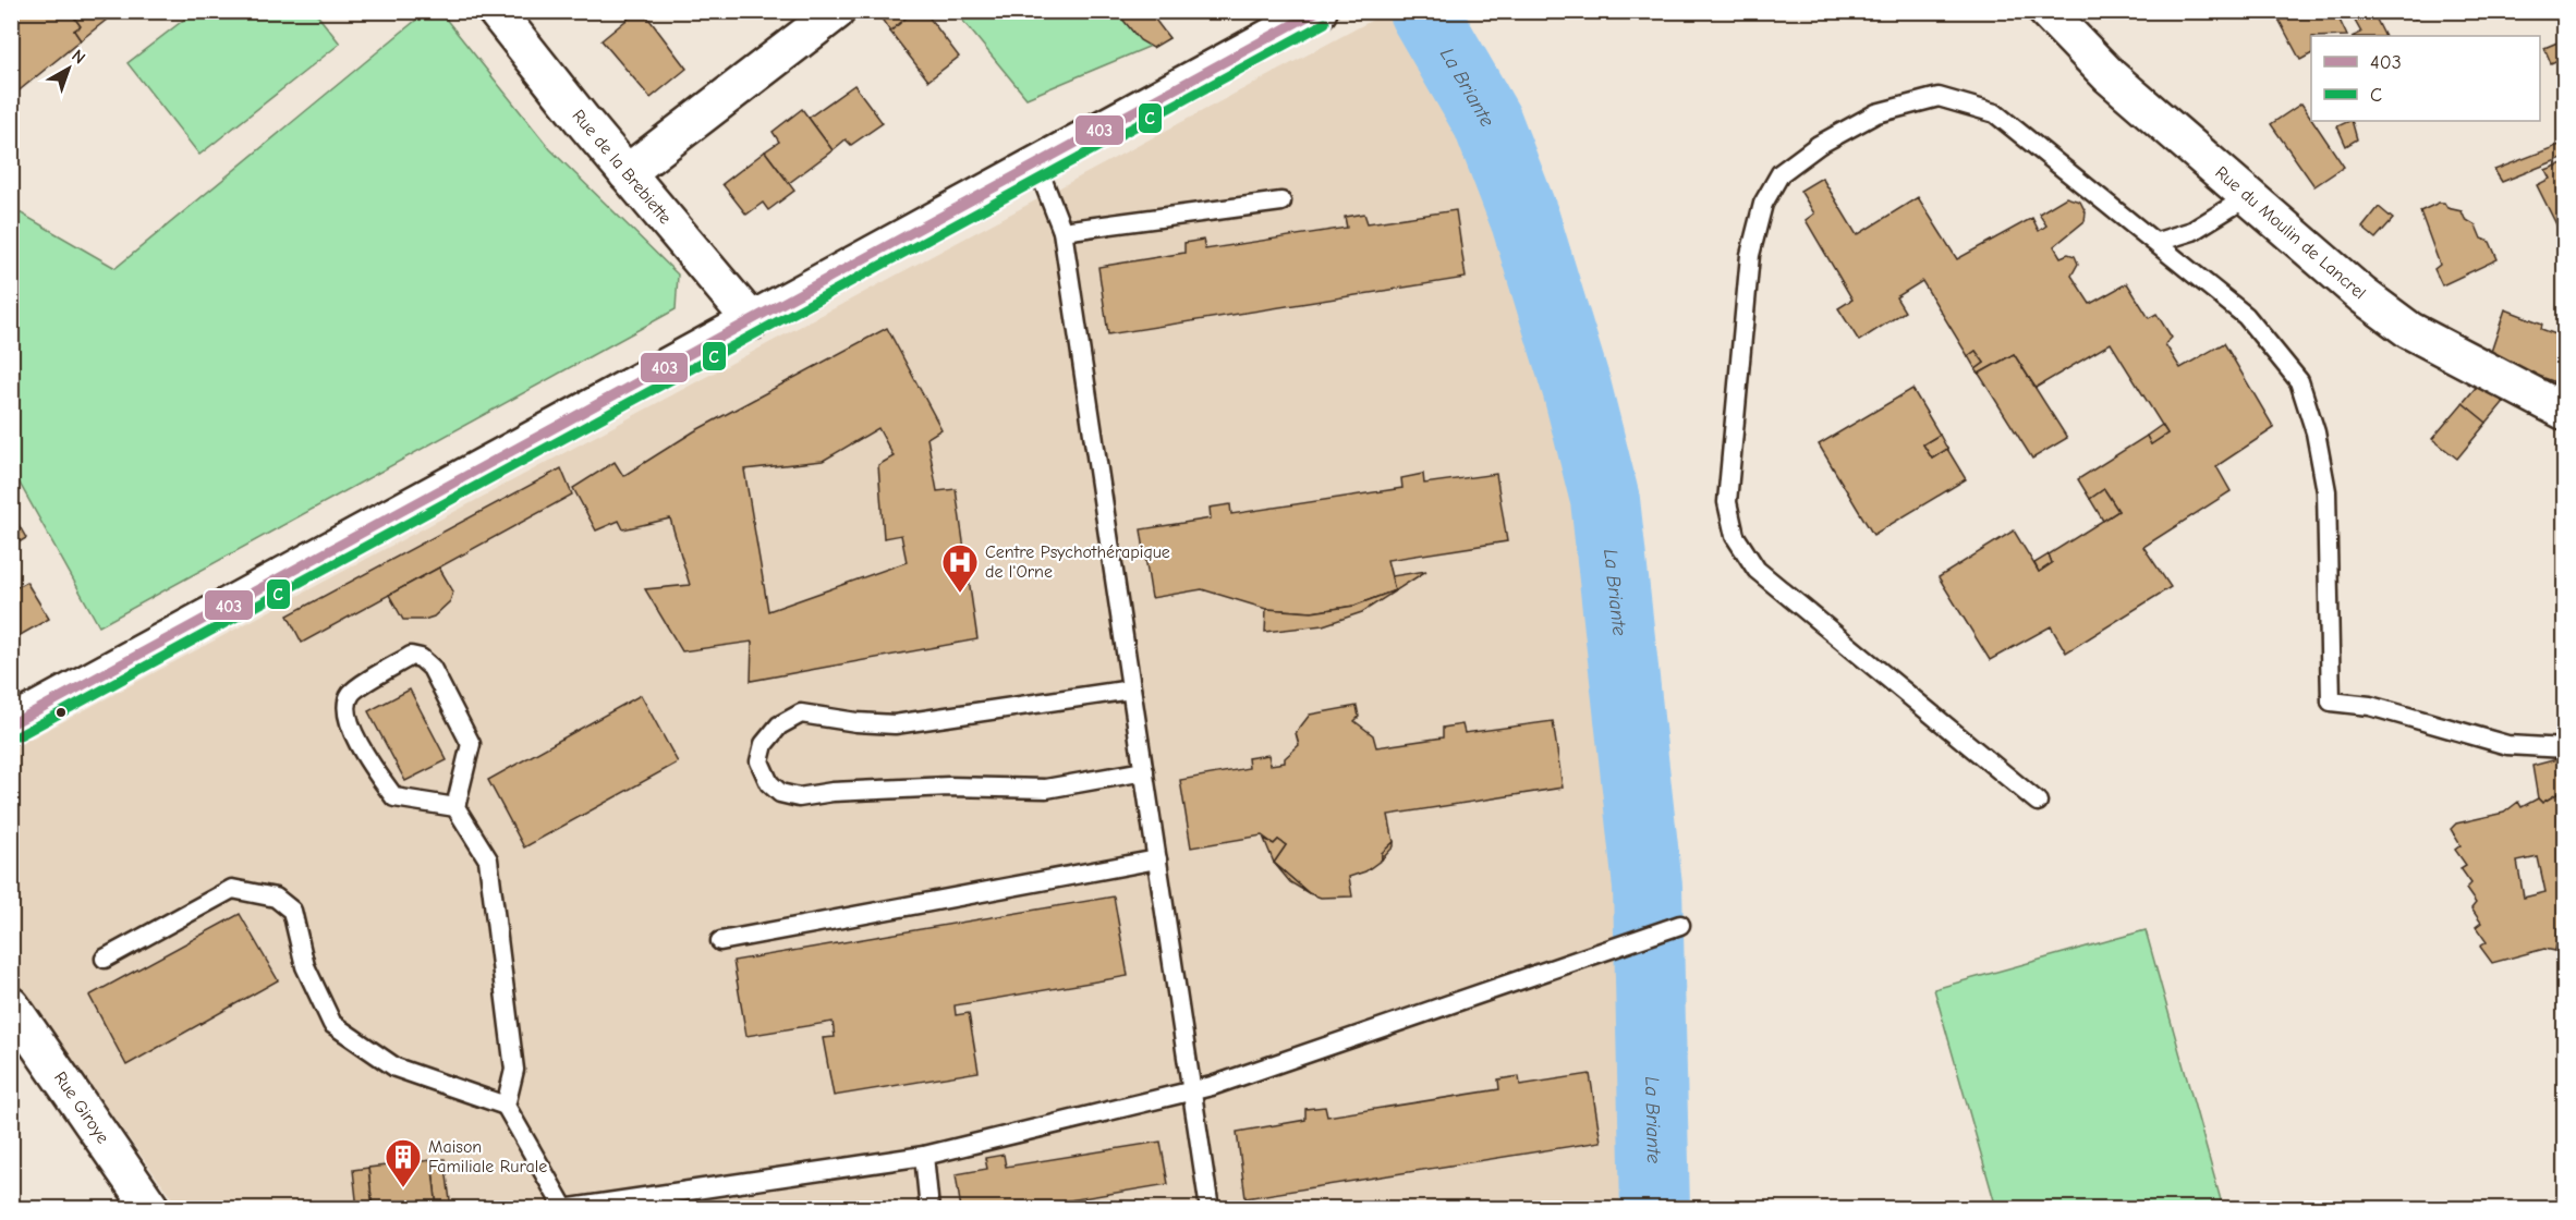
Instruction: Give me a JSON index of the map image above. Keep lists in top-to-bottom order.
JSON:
{
  "streets": {
    "street": ["Rue de la Brebiette", "Rue du Moulin de Lancrel", "Rue Giroye"]
  },
  "water": ["La Briante"],
  "places": {
    "hospital": ["Centre Psychothérapique de l'Orne"],
    "building": ["Maison Familiale Rurale"]
  },
  "lines": ["transit line 403", "transit line C"],
  "legend": ["403", "C"],
  "north": "top right"
}
